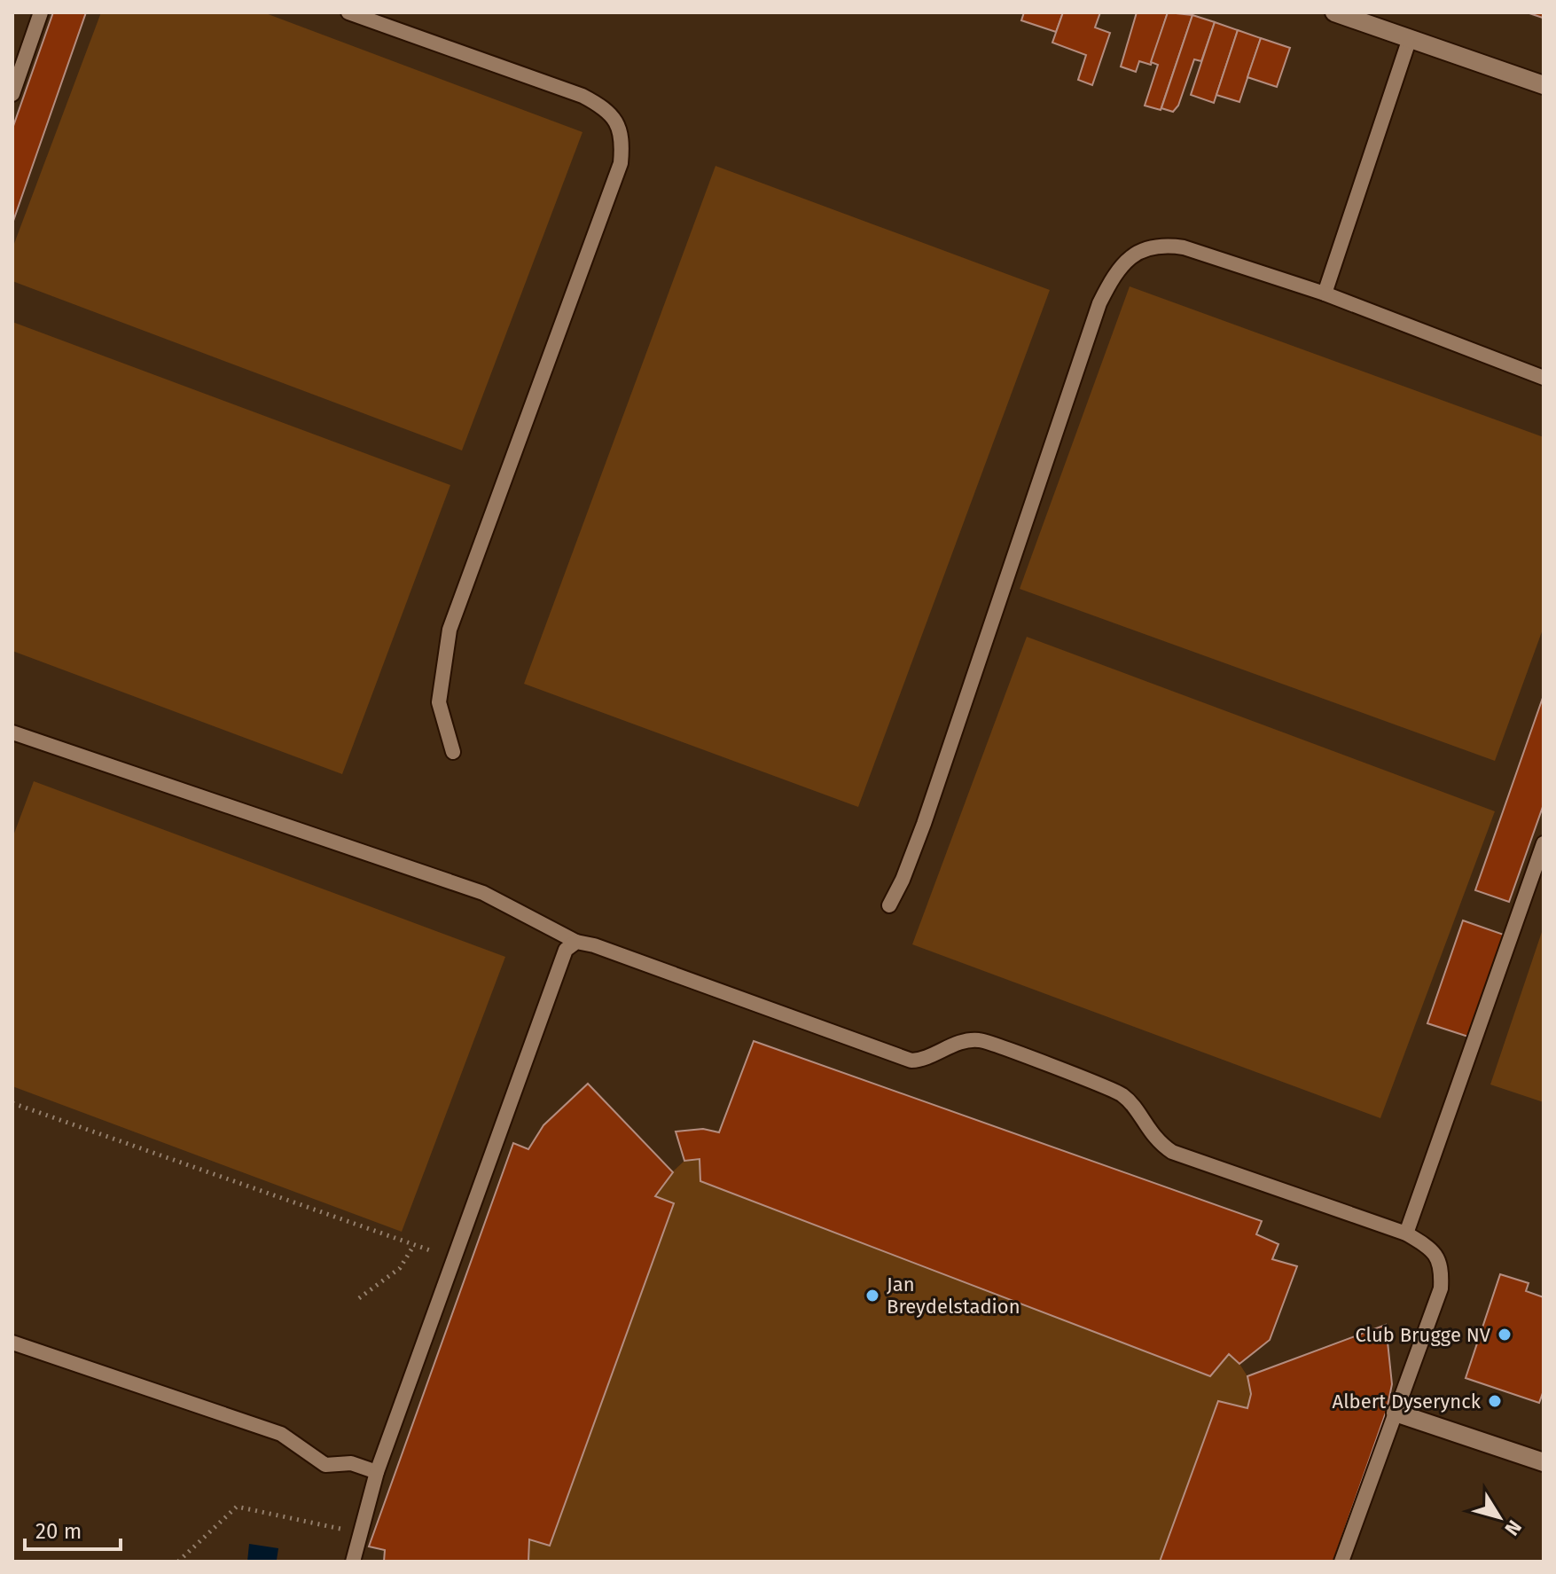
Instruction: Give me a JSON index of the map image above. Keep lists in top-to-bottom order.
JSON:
{
  "places": ["Jan Breydelstadion", "Club Brugge NV", "Albert Dyserynck"],
  "scale_bar": "20 m",
  "north": "bottom right"
}
